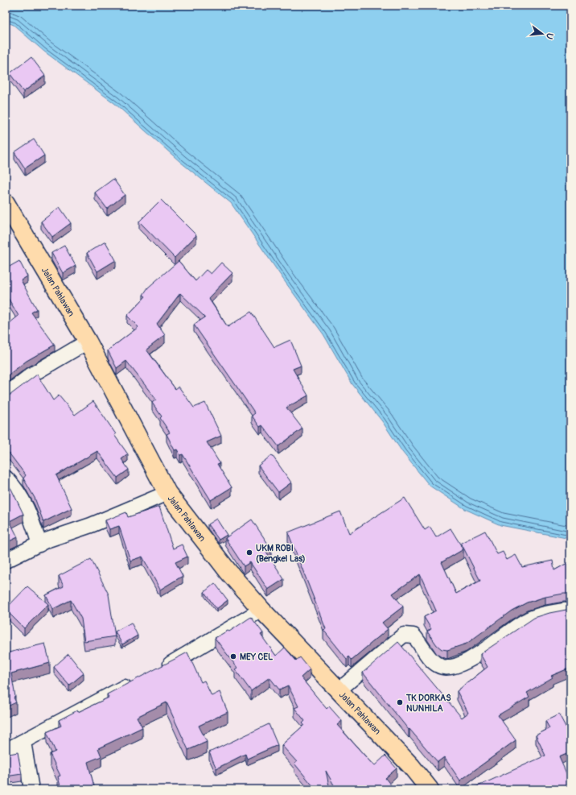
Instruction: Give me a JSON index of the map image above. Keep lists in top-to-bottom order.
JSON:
{
  "streets": {
    "highway": ["Jalan Pahlawan"]
  },
  "places": ["UKM ROBI (Bengkel Las)", "MEY CEL", "TK DORKAS NUNHILA"],
  "north": "right"
}
